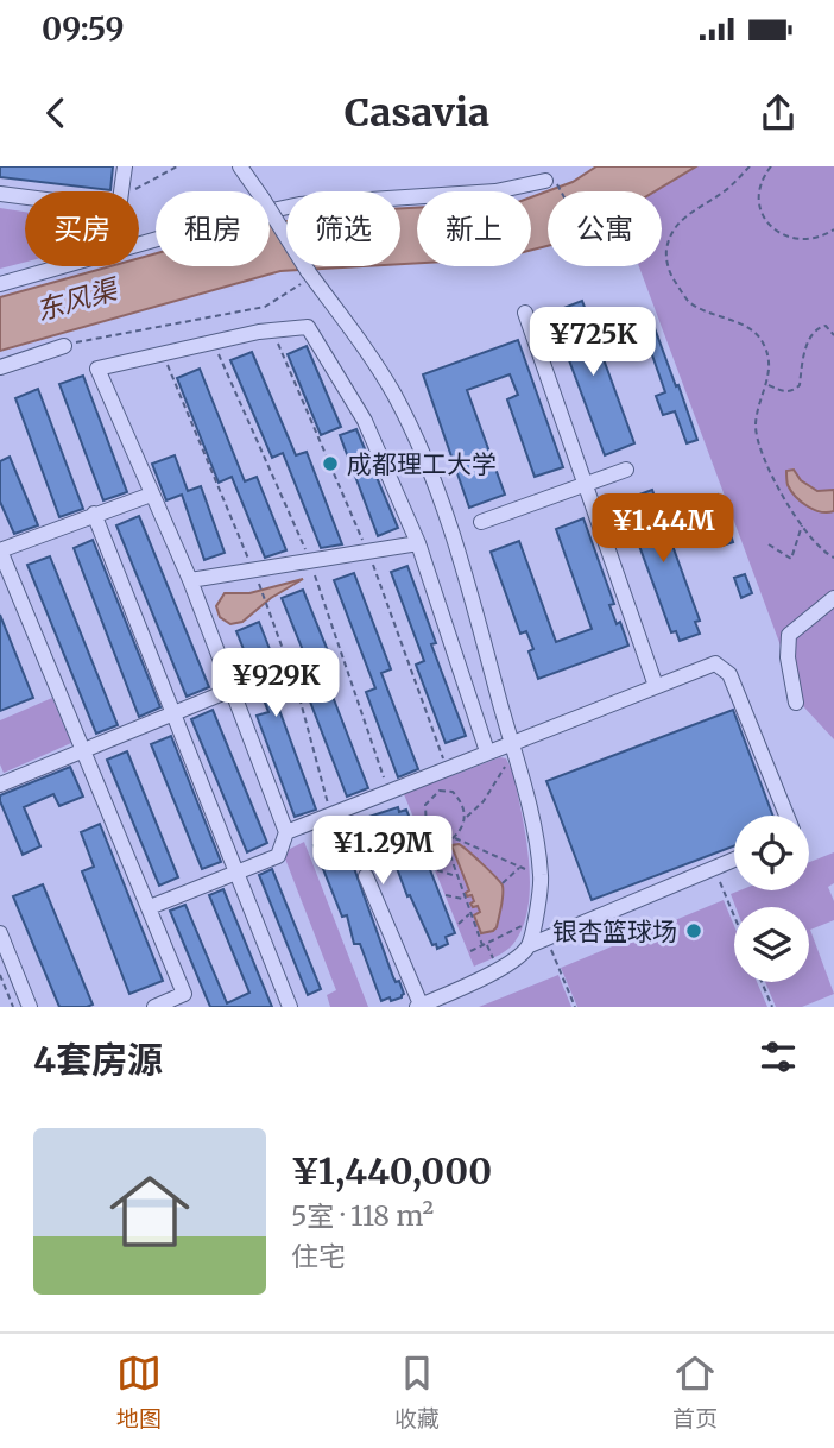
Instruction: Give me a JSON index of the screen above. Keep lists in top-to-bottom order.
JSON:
{
  "water": ["东风渠"],
  "places": ["成都理工大学", "银杏篮球场"],
  "page": {
    "status": "09:59",
    "header": "Casavia",
    "chip": [
      "买房",
      "租房",
      "筛选",
      "新上",
      "公寓"
    ],
    "price": [
      "¥725K",
      "¥1.44M",
      "¥929K",
      "¥1.29M"
    ],
    "heading": "4套房源",
    "list": [
      {
        "name": "¥1,440,000",
        "note": "5室 · 118 m² · 住宅"
      }
    ],
    "tabs": ["地图", "收藏", "首页"]
  }
}
